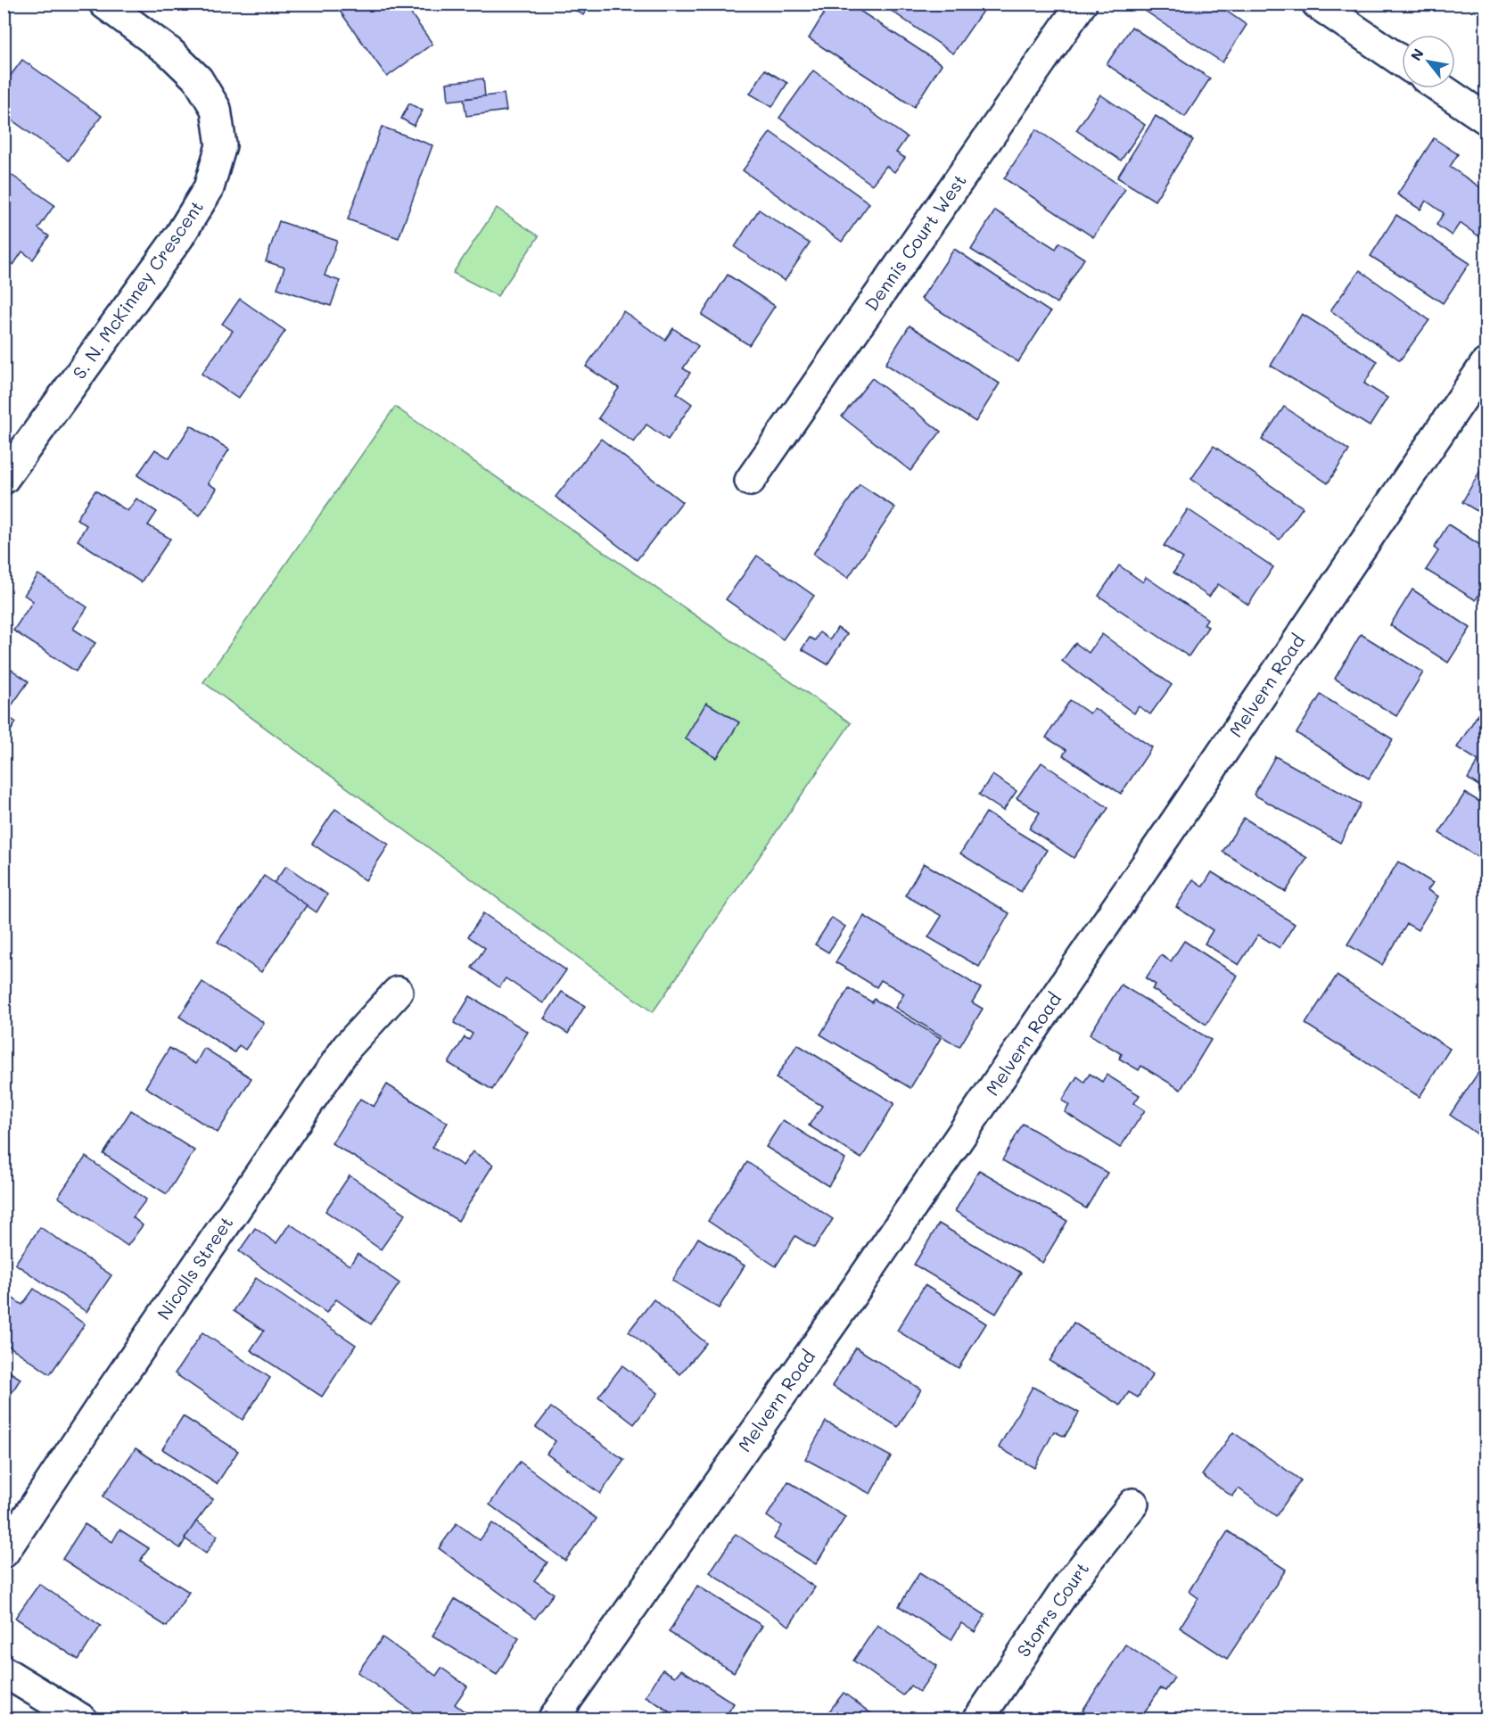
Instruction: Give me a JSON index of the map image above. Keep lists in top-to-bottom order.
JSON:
{
  "streets": {
    "street": [
      "Dennis Court West",
      "S. N. McKinney Crescent",
      "Melvern Road",
      "Nicolls Street",
      "Storrs Court"
    ]
  },
  "north": "top left"
}
